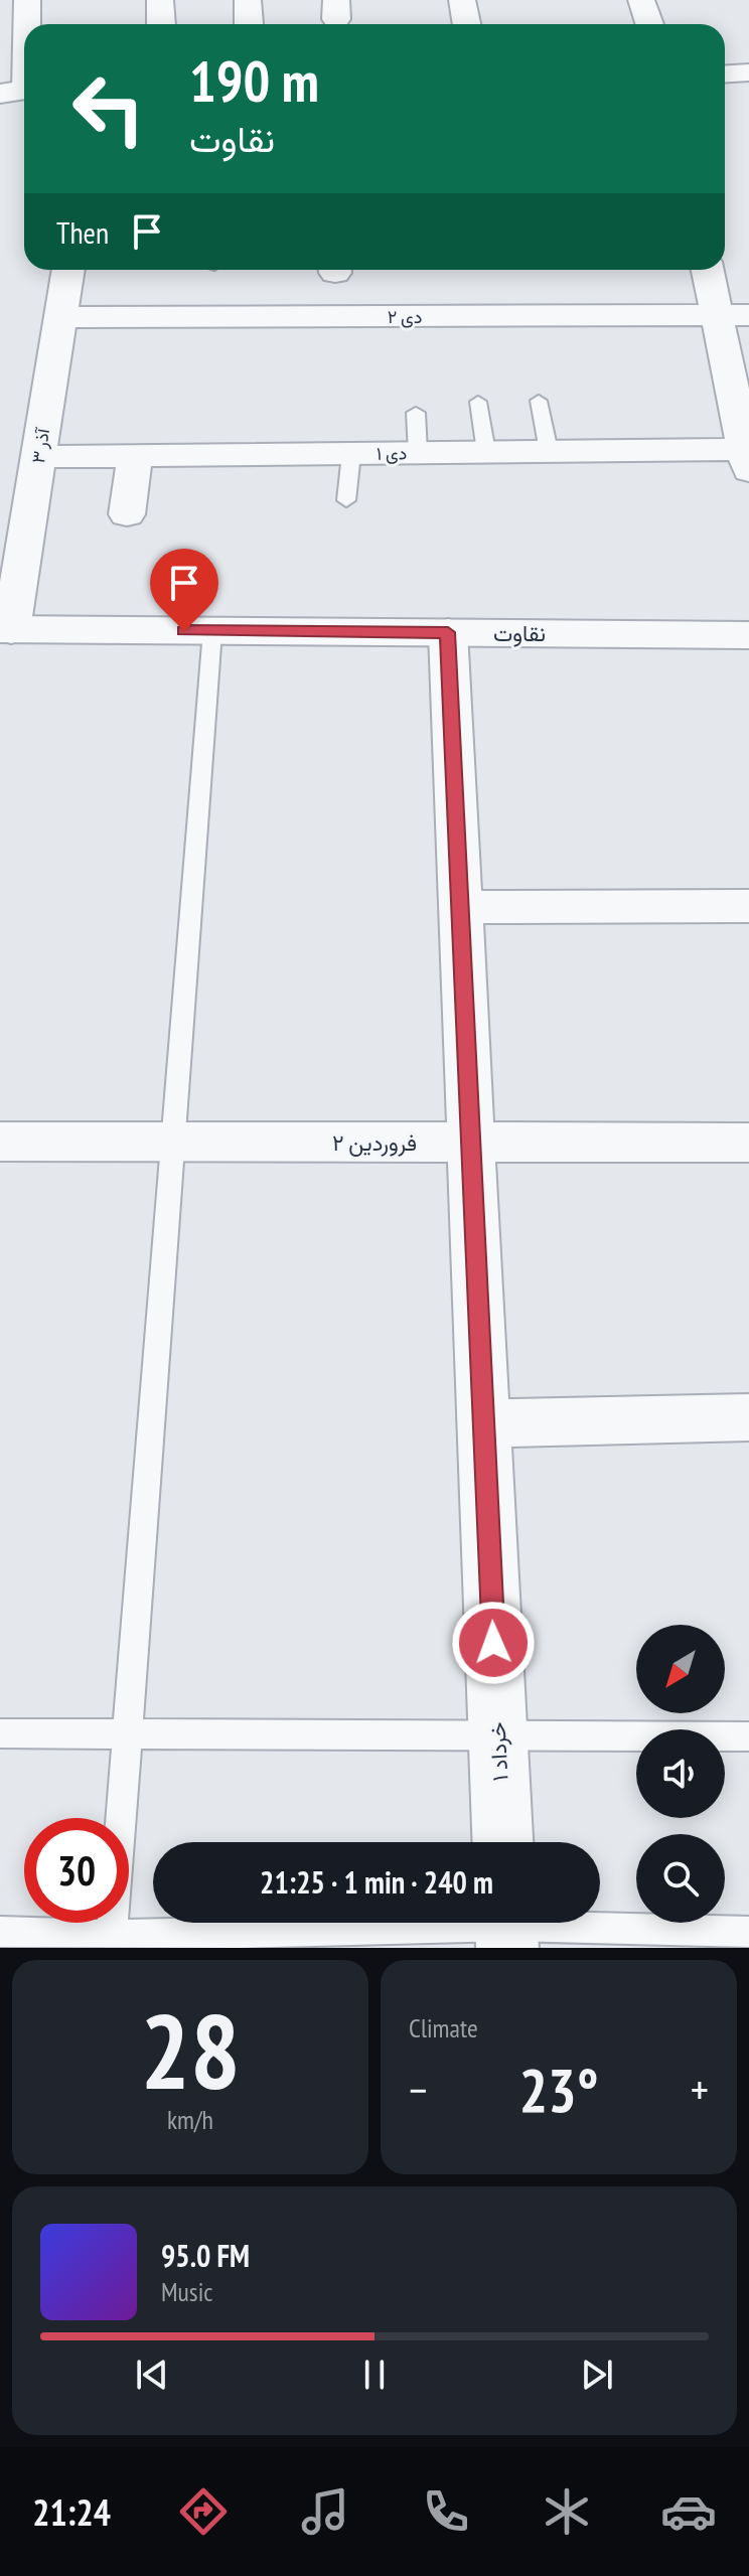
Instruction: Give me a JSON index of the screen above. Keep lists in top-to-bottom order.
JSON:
{
  "streets": {
    "street": [
      "دی ۲",
      "آذر ۳",
      "دی ۱",
      "نقاوت",
      "فروردین ۲",
      "خرداد ۱"
    ]
  },
  "crossings": [
    ["دی ۲", "آذر ۳"],
    ["آذر ۳", "دی ۱"],
    ["آذر ۳", "نقاوت"],
    ["نقاوت", "خرداد ۱"],
    ["فروردین ۲", "خرداد ۱"]
  ],
  "north": "bottom left",
  "page": {
    "turn": ["190 m", "نقاوت"],
    "then": "Then",
    "limit": "30",
    "trip": "21:25 · 1 min · 240 m",
    "tile": [
      ["28", "km/h"],
      "Climate"
    ],
    "heat": ["−", "23°", "+"],
    "song": ["95.0 FM", "Music"],
    "tabs": "21:24"
  }
}
